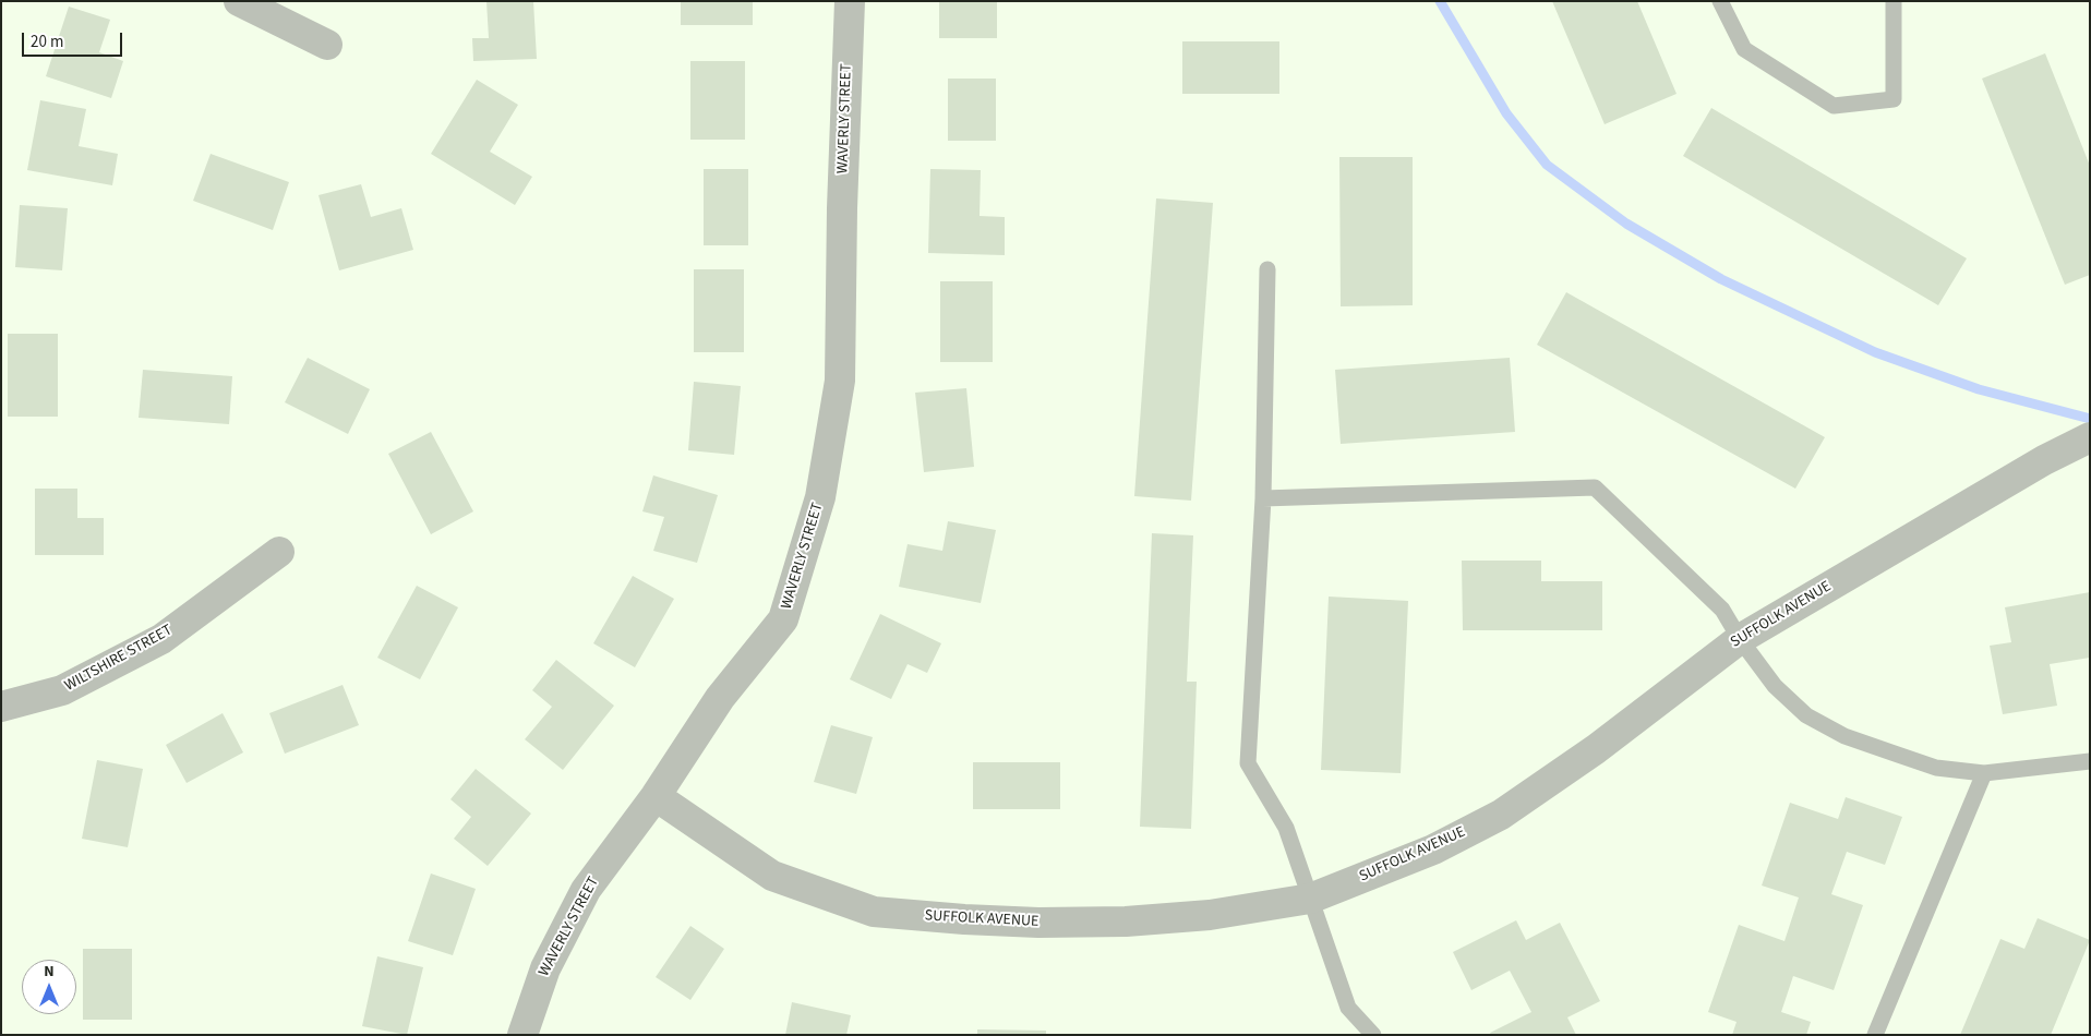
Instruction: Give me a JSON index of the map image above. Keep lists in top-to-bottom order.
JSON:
{
  "streets": {
    "street": ["WAVERLY STREET", "SUFFOLK AVENUE", "WILTSHIRE STREET"]
  },
  "crossings": [
    ["WAVERLY STREET", "SUFFOLK AVENUE"]
  ],
  "scale_bar": "20 m",
  "north": "top"
}
